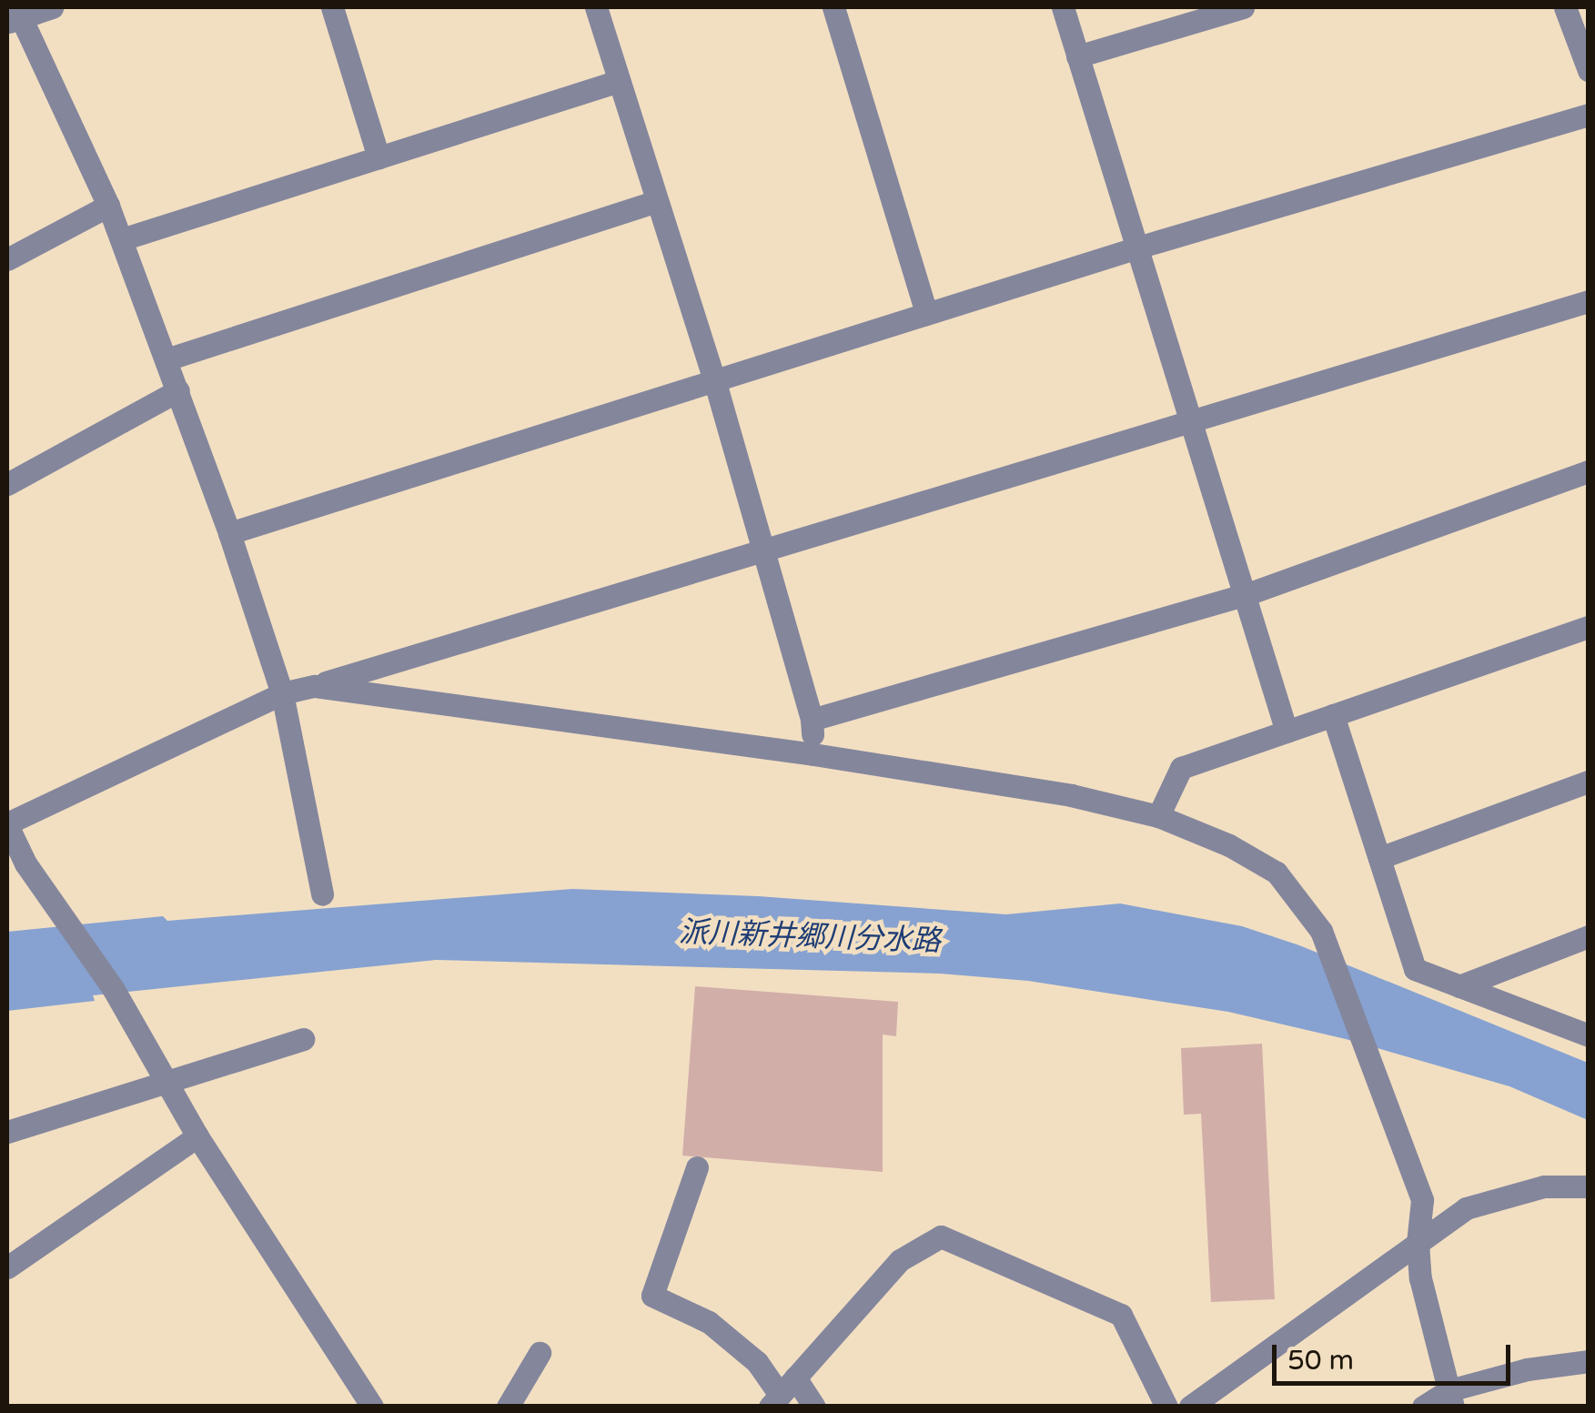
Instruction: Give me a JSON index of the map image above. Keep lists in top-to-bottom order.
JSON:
{
  "water": ["派川新井郷川分水路"],
  "scale_bar": "50 m"
}
